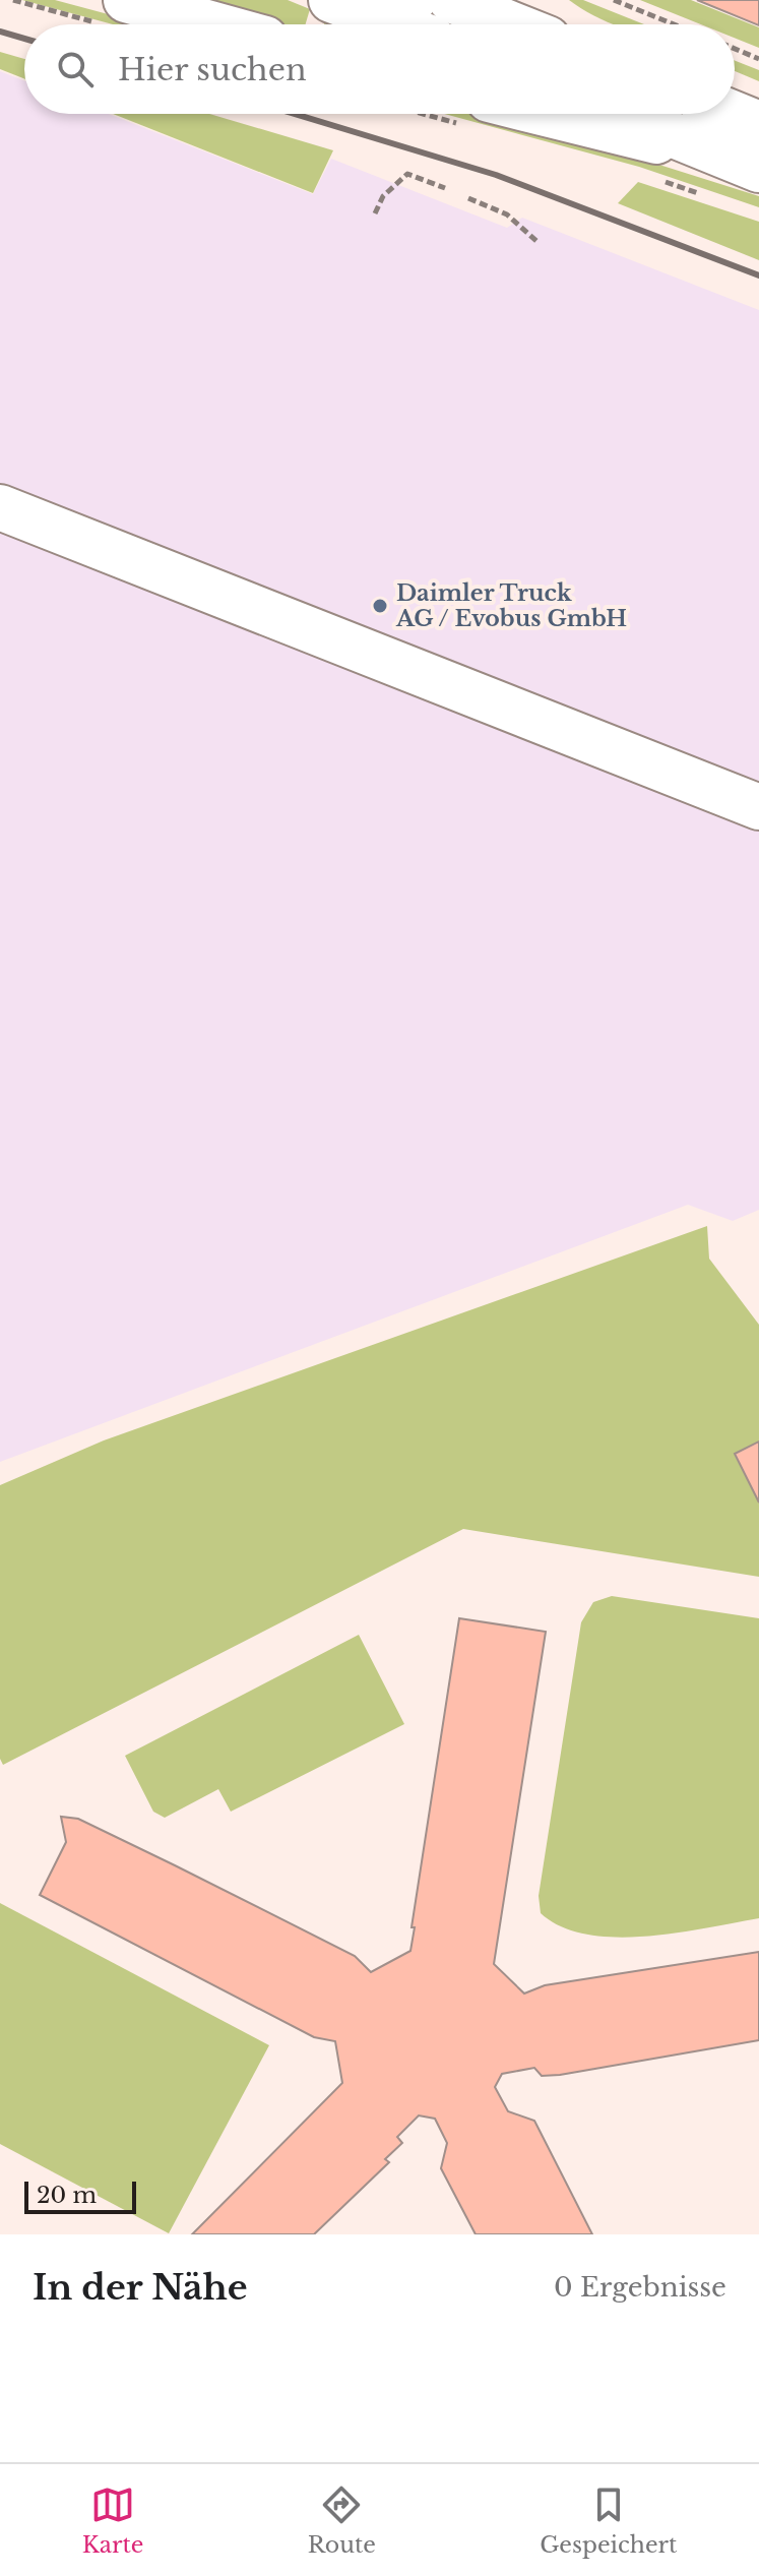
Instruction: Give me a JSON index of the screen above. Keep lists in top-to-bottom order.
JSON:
{
  "places": ["Daimler Truck AG / Evobus GmbH"],
  "scale_bar": "20 m",
  "page": {
    "search": "Hier suchen",
    "scale": "20 m",
    "heading": ["In der Nähe", "0 Ergebnisse"],
    "nav": ["Karte", "Route", "Gespeichert"]
  }
}
